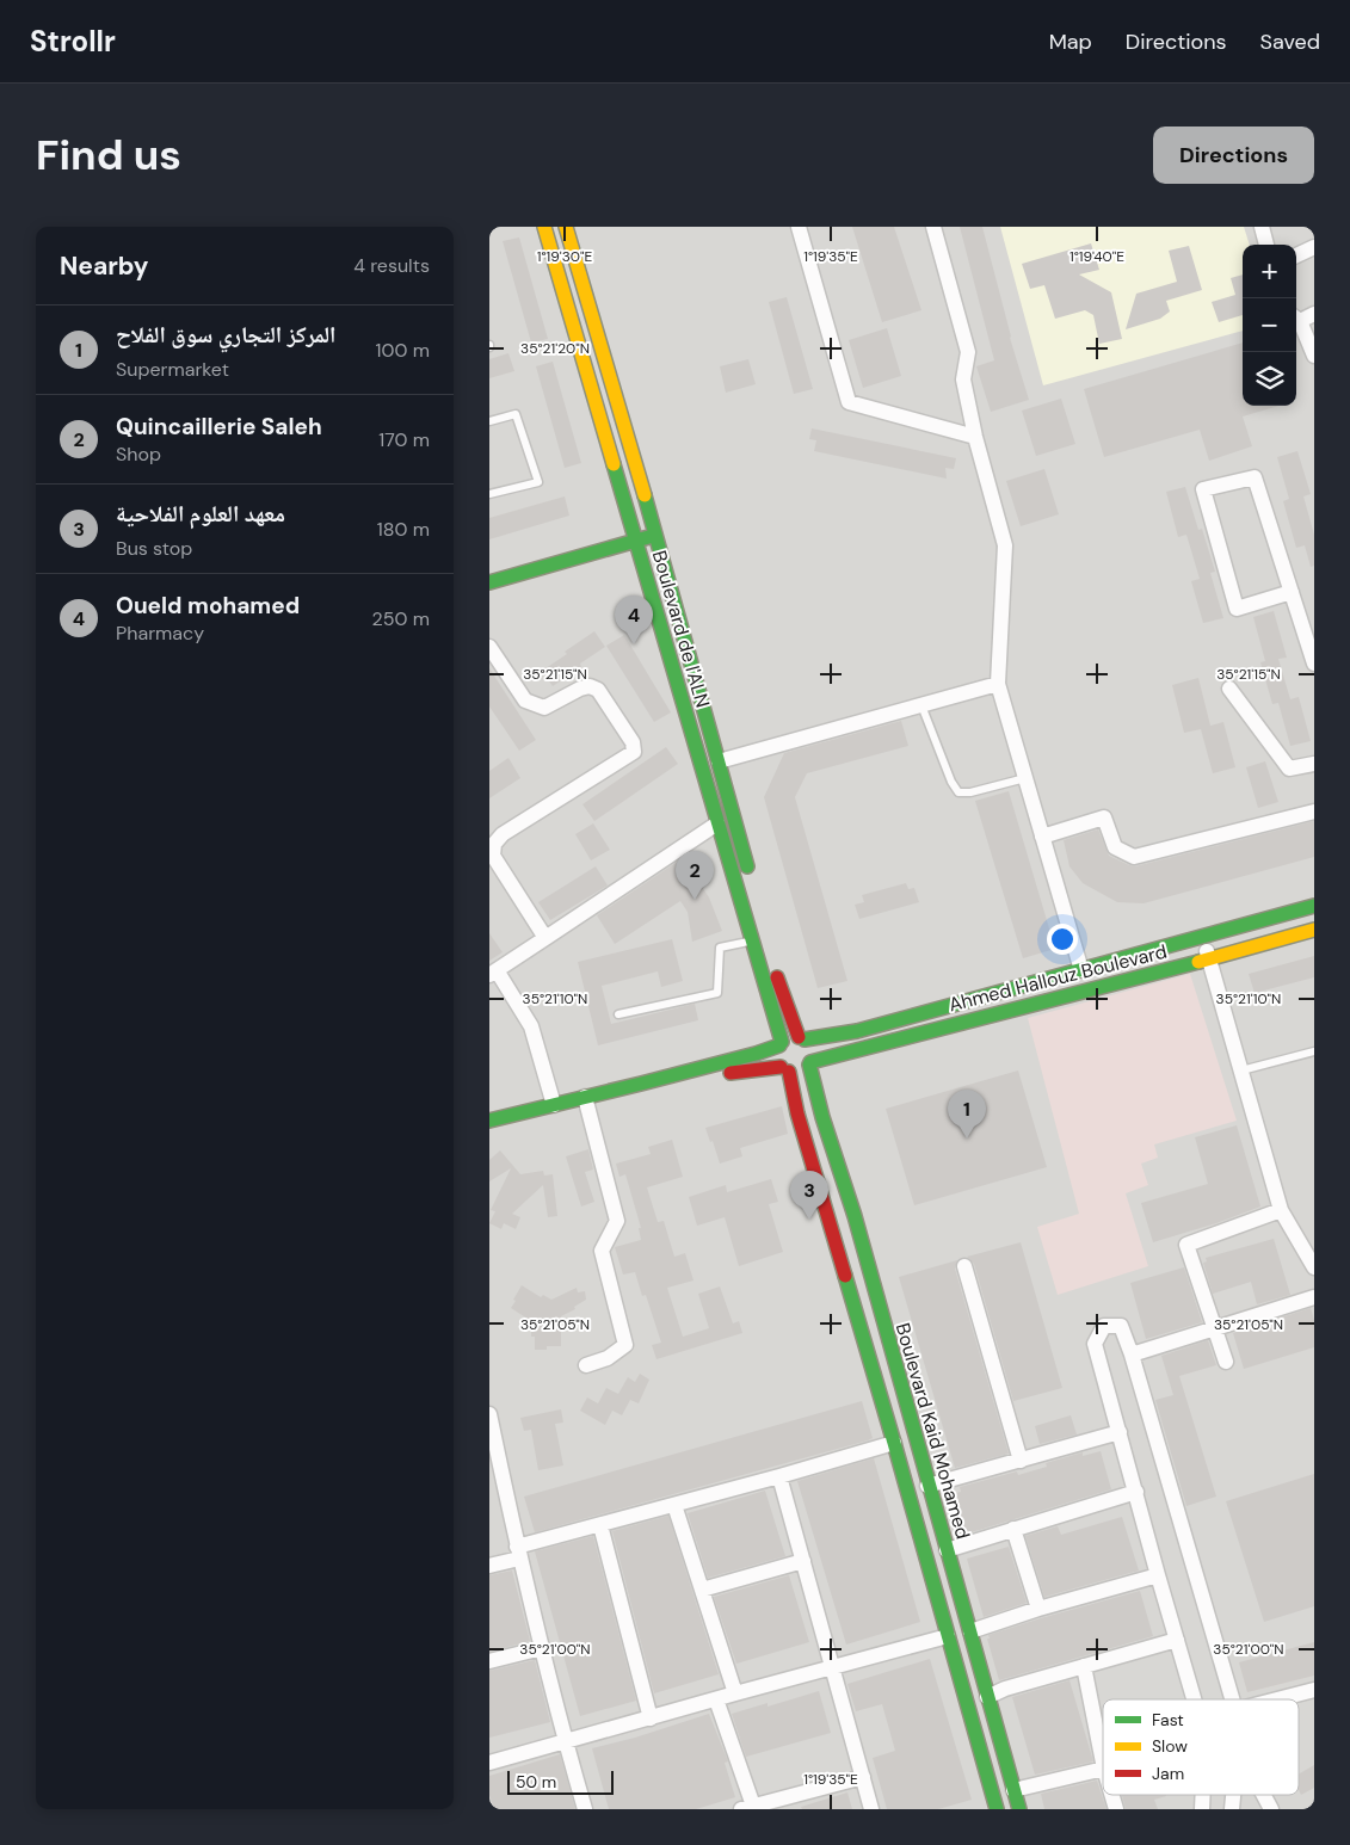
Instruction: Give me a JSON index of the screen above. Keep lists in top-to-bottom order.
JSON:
{
  "streets": {
    "main road": ["Boulevard de l'ALN", "Ahmed Hallouz Boulevard", "Boulevard Kaid Mohamed"]
  },
  "crossings": [
    ["Boulevard de l'ALN", "Ahmed Hallouz Boulevard"],
    ["Boulevard de l'ALN", "Boulevard Kaid Mohamed"],
    ["Ahmed Hallouz Boulevard", "Boulevard Kaid Mohamed"]
  ],
  "legend": ["Fast", "Slow", "Jam"],
  "scale_bar": "50 m",
  "page": {
    "header": "Strollr",
    "nav": ["Map", "Directions", "Saved"],
    "buttons": "Directions",
    "title": "Find us",
    "heading": ["Nearby", "4 results"],
    "map_buttons": ["+", "−"],
    "list": [
      {
        "mark": "1",
        "name": "المركز التجاري سوق الفلاح",
        "note": "Supermarket",
        "value": "100 m"
      },
      {
        "mark": "2",
        "name": "Quincaillerie Saleh",
        "note": "Shop",
        "value": "170 m"
      },
      {
        "mark": "3",
        "name": "معهد العلوم الفلاحية",
        "note": "Bus stop",
        "value": "180 m"
      },
      {
        "mark": "4",
        "name": "Oueld mohamed",
        "note": "Pharmacy",
        "value": "250 m"
      }
    ],
    "pins": [
      "4",
      "2",
      "1",
      "3"
    ],
    "scale": "50 m"
  },
  "coordinates": [
    "1°19'30\"E",
    "1°19'35\"E",
    "1°19'40\"E",
    "35°21'20\"N",
    "35°21'15\"N",
    "35°21'10\"N",
    "35°21'05\"N",
    "35°21'00\"N"
  ]
}
